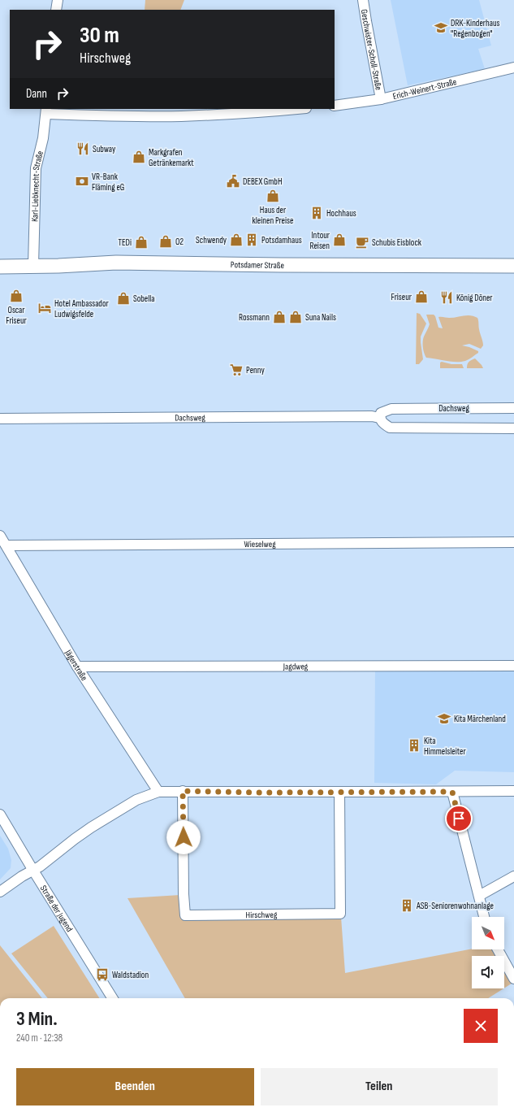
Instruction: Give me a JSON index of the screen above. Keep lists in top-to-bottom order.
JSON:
{
  "streets": {
    "main road": ["Potsdamer Straße"],
    "street": [
      "Geschwister-Scholl-Straße",
      "Erich-Weinert-Straße",
      "Karl-Liebknecht-Straße",
      "Dachsweg",
      "Wieselweg",
      "Jägerstraße",
      "Jagdweg",
      "Straße der Jugend",
      "Hirschweg"
    ]
  },
  "crossings": [
    ["Geschwister-Scholl-Straße", "Erich-Weinert-Straße"],
    ["Karl-Liebknecht-Straße", "Potsdamer Straße"],
    ["Wieselweg", "Jägerstraße"],
    ["Jägerstraße", "Jagdweg"]
  ],
  "places": {
    "school or university": ["DRK-Kinderhaus \"Regenbogen\"", "Kita Märchenland"],
    "restaurant": ["Subway", "König Döner"],
    "shop": [
      "Markgrafen Getränkemarkt",
      "Haus der kleinen Preise",
      "Schwendy",
      "Intour Reisen",
      "O2",
      "TEDi",
      "Oscar Friseur",
      "Friseur",
      "Sobella",
      "Rossmann",
      "Suna Nails"
    ],
    "bank": ["VR-Bank Fläming eG"],
    "public building": ["DEBEX GmbH"],
    "building": [
      "Hochhaus",
      "Potsdamhaus",
      "Kita Himmelsleiter",
      "ASB-Seniorenwohnanlage"
    ],
    "cafe": ["Schubis Eisblock"],
    "hotel": ["Hotel Ambassador Ludwigsfelde"],
    "supermarket": ["Penny"],
    "bus stop": ["Waldstadion"]
  },
  "north": "bottom right",
  "page": {
    "turn": ["30 m", "Hirschweg"],
    "then": "Dann",
    "heading": ["3 Min.", "240 m · 12:38"],
    "buttons": ["Beenden", "Teilen"]
  }
}
